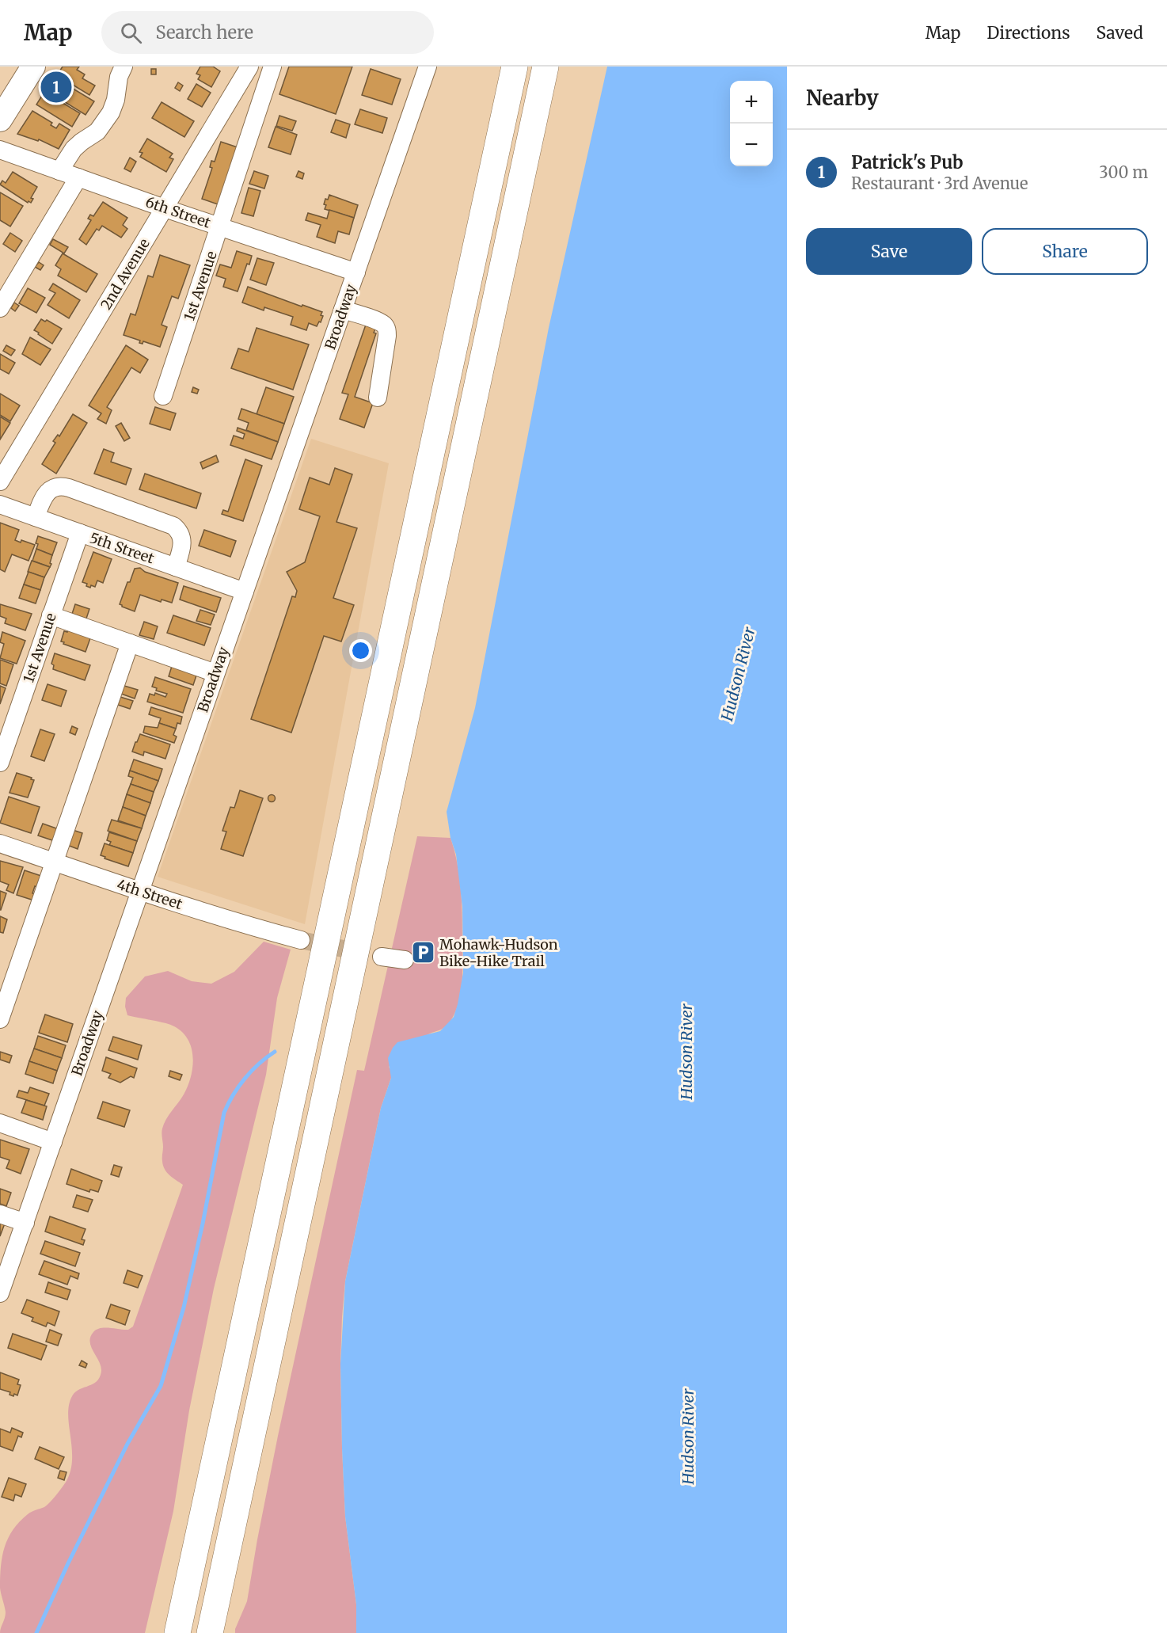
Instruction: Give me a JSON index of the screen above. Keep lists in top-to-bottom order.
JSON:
{
  "streets": {
    "street": [
      "6th Street",
      "2nd Avenue",
      "1st Avenue",
      "Broadway",
      "5th Street",
      "4th Street"
    ]
  },
  "crossings": [
    ["6th Street", "2nd Avenue"],
    ["6th Street", "1st Avenue"],
    ["6th Street", "Broadway"],
    ["1st Avenue", "5th Street"],
    ["Broadway", "5th Street"],
    ["Broadway", "4th Street"]
  ],
  "water": ["Hudson River"],
  "places": {
    "parking": ["Mohawk-Hudson Bike-Hike Trail"]
  },
  "page": {
    "header": "Map",
    "search": "Search here",
    "nav": ["Map", "Directions", "Saved"],
    "heading": "Nearby",
    "pins": "1",
    "map_buttons": ["+", "−"],
    "list": [
      {
        "mark": "1",
        "name": "Patrick's Pub",
        "note": "Restaurant · 3rd Avenue",
        "value": "300 m"
      }
    ],
    "buttons": ["Save", "Share"]
  }
}
